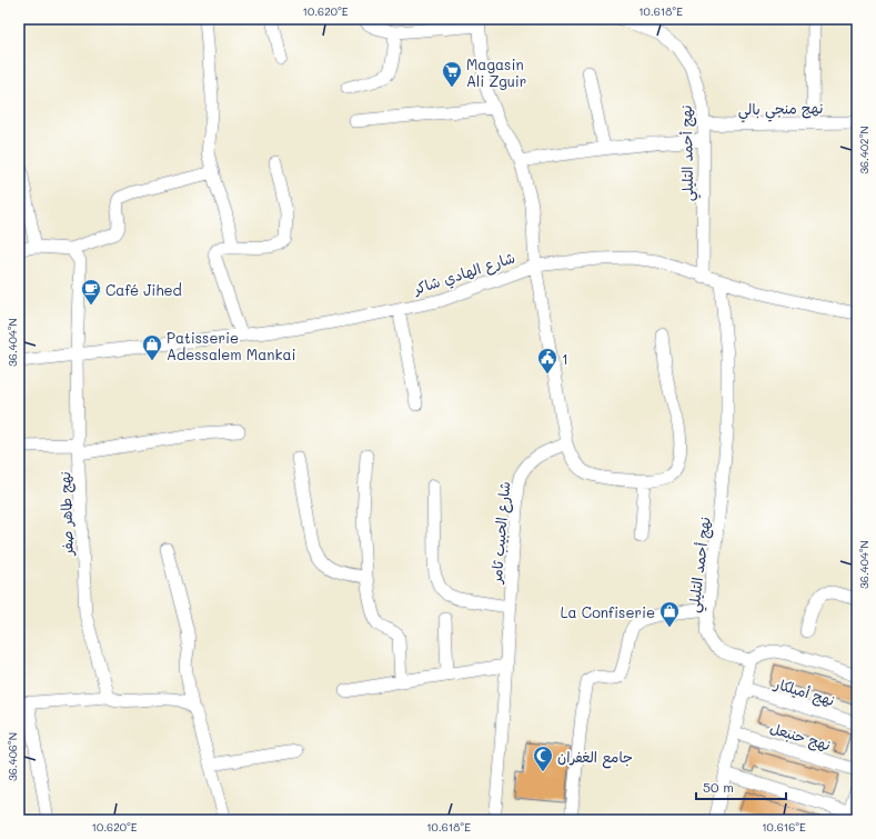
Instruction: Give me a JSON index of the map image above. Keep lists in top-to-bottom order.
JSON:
{
  "streets": {
    "street": [
      "نهج منجي بالي",
      "نهج أحمد التليلي",
      "شارع الهادي شاكر",
      "نهج طاهر صفر",
      "شارع الحبيب ثامر",
      "نهج أميلكار",
      "نهج حنبعل"
    ]
  },
  "crossings": [
    ["نهج منجي بالي", "نهج أحمد التليلي"],
    ["نهج أحمد التليلي", "شارع الهادي شاكر"],
    ["شارع الهادي شاكر", "نهج طاهر صفر"]
  ],
  "places": {
    "supermarket": ["Magasin Ali Zguir"],
    "cafe": ["Café Jihed"],
    "shop": ["Patisserie Adessalem Mankai", "La Confiserie"],
    "public building": ["1"],
    "mosque": ["جامع الغفران"]
  },
  "scale_bar": "50 m",
  "coordinates": [
    "10.620°E",
    "10.618°E",
    "36.402°N",
    "36.404°N",
    "36.406°N",
    "10.616°E"
  ]
}
